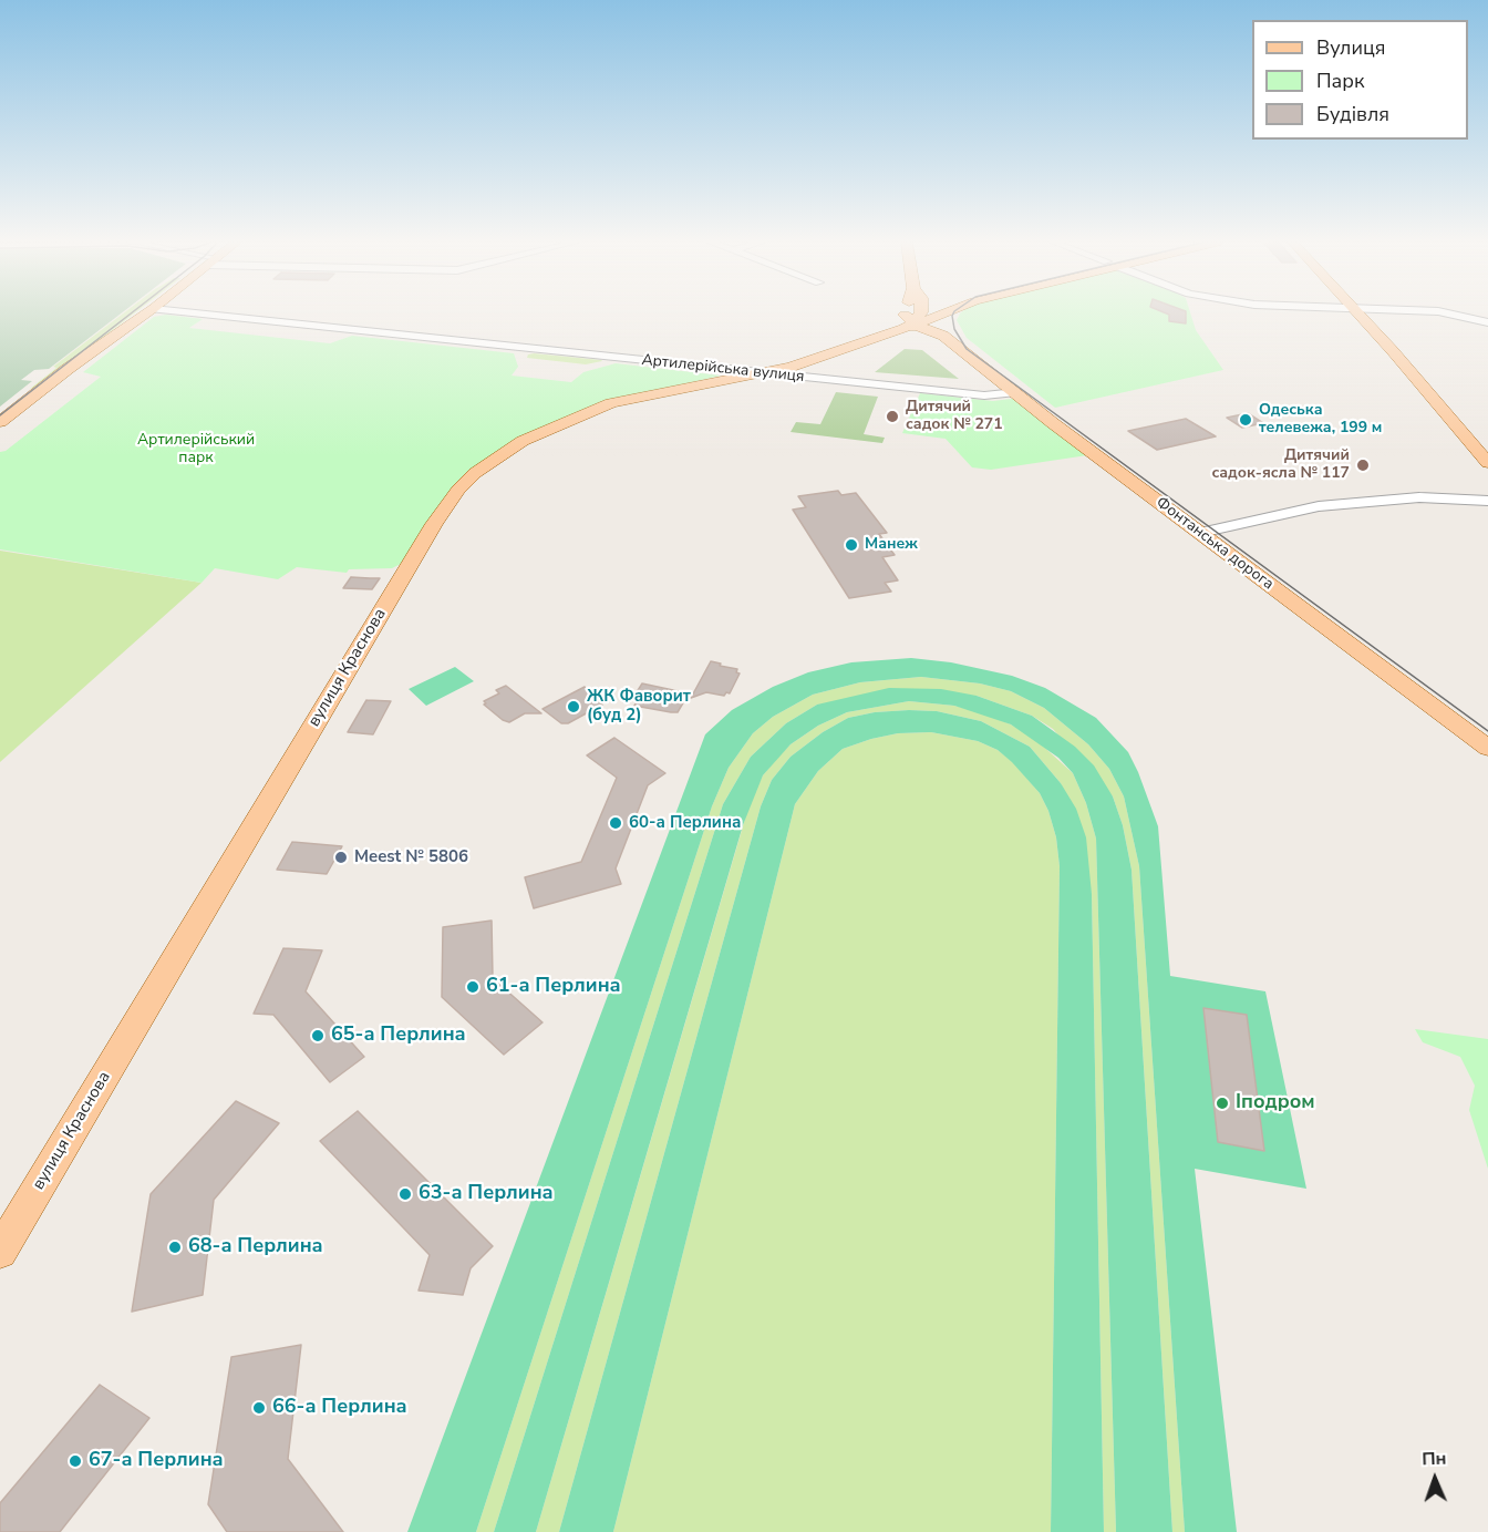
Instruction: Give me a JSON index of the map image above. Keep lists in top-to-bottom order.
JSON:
{
  "streets": {
    "main road": ["Фонтанська дорога", "вулиця Краснова"],
    "street": ["Артилерійська вулиця"]
  },
  "crossings": [
    ["Артилерійська вулиця", "Фонтанська дорога"],
    ["Артилерійська вулиця", "вулиця Краснова"],
    ["Фонтанська дорога", "вулиця Краснова"]
  ],
  "parks": ["Артилерійський парк"],
  "places": [
    "Дитячий садок № 271",
    "Одеська телевежа, 199 м",
    "Дитячий садок-ясла № 117",
    "Манеж",
    "ЖК Фаворит (буд 2)",
    "60-а Перлина",
    "Meest № 5806",
    "61-а Перлина",
    "65-а Перлина",
    "Іподром",
    "63-а Перлина",
    "68-а Перлина",
    "66-а Перлина",
    "67-а Перлина"
  ],
  "legend": ["Вулиця", "Парк", "Будівля"],
  "north": "top"
}
